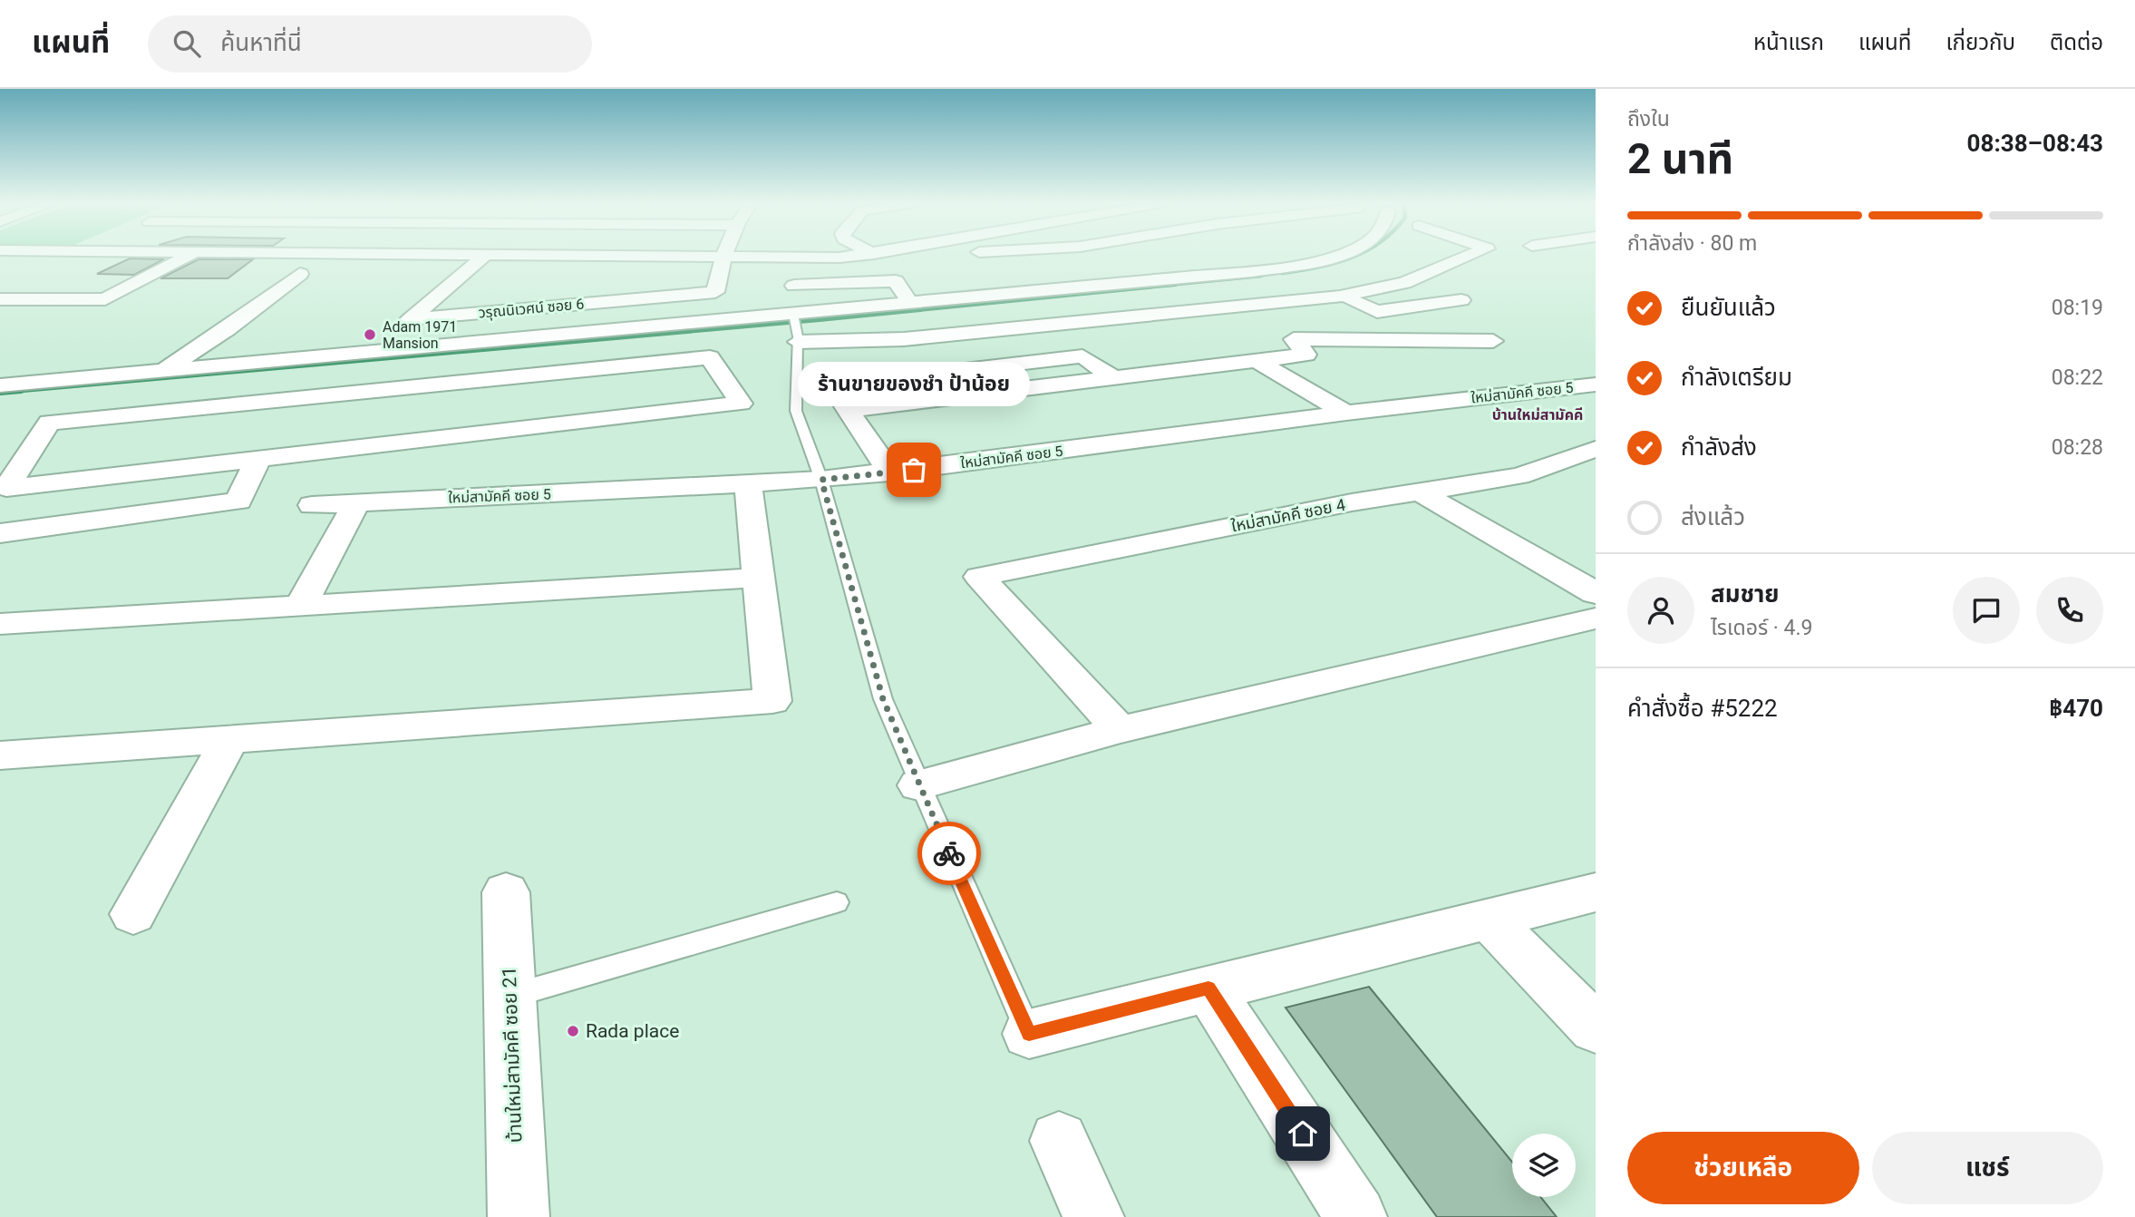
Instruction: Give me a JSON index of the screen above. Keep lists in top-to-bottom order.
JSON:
{
  "streets": {
    "street": [
      "วรุณนิเวศน์ ซอย 6",
      "ใหม่สามัคคี ซอย 5",
      "ใหม่สามัคคี ซอย 4",
      "บ้านใหม่สามัคคี ซอย 21"
    ]
  },
  "districts": ["บ้านใหม่สามัคคี"],
  "places": ["Adam 1971 Mansion", "ร้านขายของชำ ป้าน้อย", "Rada place"],
  "page": {
    "header": "แผนที่",
    "search": "ค้นหาที่นี่",
    "nav": [
      "หน้าแรก",
      "แผนที่",
      "เกี่ยวกับ",
      "ติดต่อ"
    ],
    "heading": ["2 นาที", "ถึงใน", "08:38–08:43"],
    "panel": [
      "สมชาย",
      "ไรเดอร์ · 4.9",
      "คำสั่งซื้อ #5222",
      "฿470"
    ],
    "bar": "กำลังส่ง · 80 m",
    "list": [
      ["ยืนยันแล้ว", "08:19"],
      ["กำลังเตรียม", "08:22"],
      ["กำลังส่ง", "08:28"],
      "ส่งแล้ว"
    ],
    "bubble": "ร้านขายของชำ ป้าน้อย",
    "buttons": ["ช่วยเหลือ", "แชร์"]
  }
}
